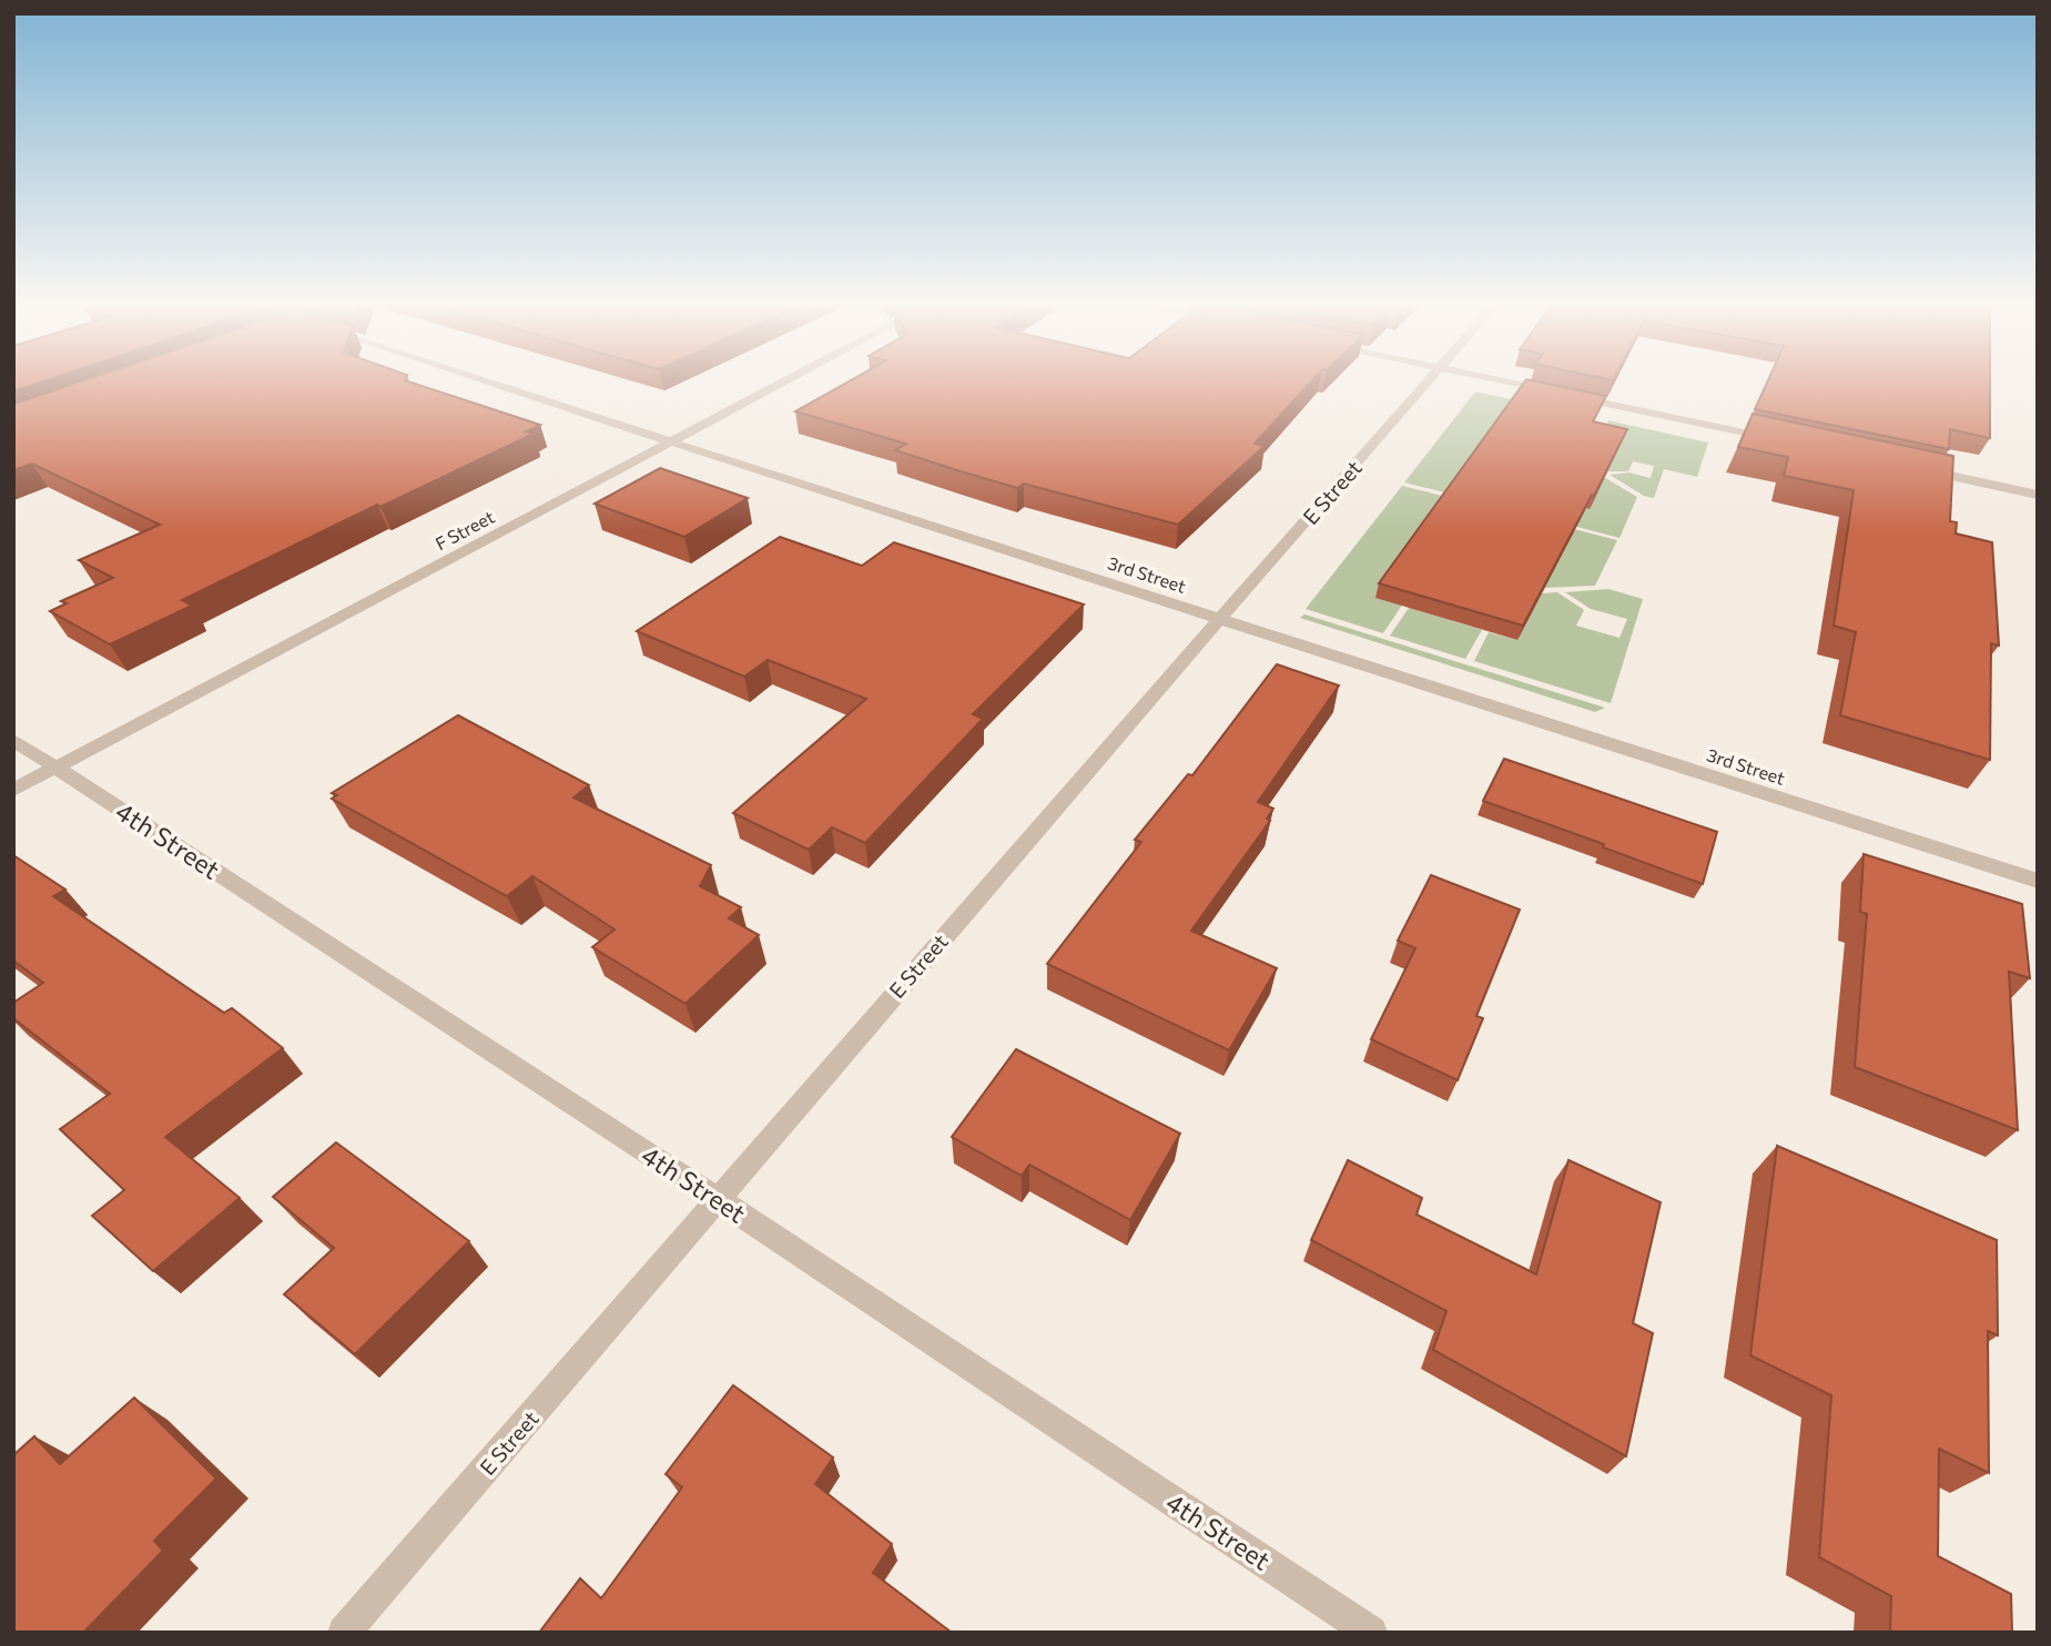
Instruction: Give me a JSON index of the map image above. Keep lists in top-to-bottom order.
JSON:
{
  "streets": {
    "street": [
      "E Street",
      "F Street",
      "3rd Street",
      "4th Street"
    ]
  },
  "crossings": [
    ["E Street", "3rd Street"],
    ["E Street", "4th Street"],
    ["F Street", "3rd Street"],
    ["F Street", "4th Street"]
  ]
}
